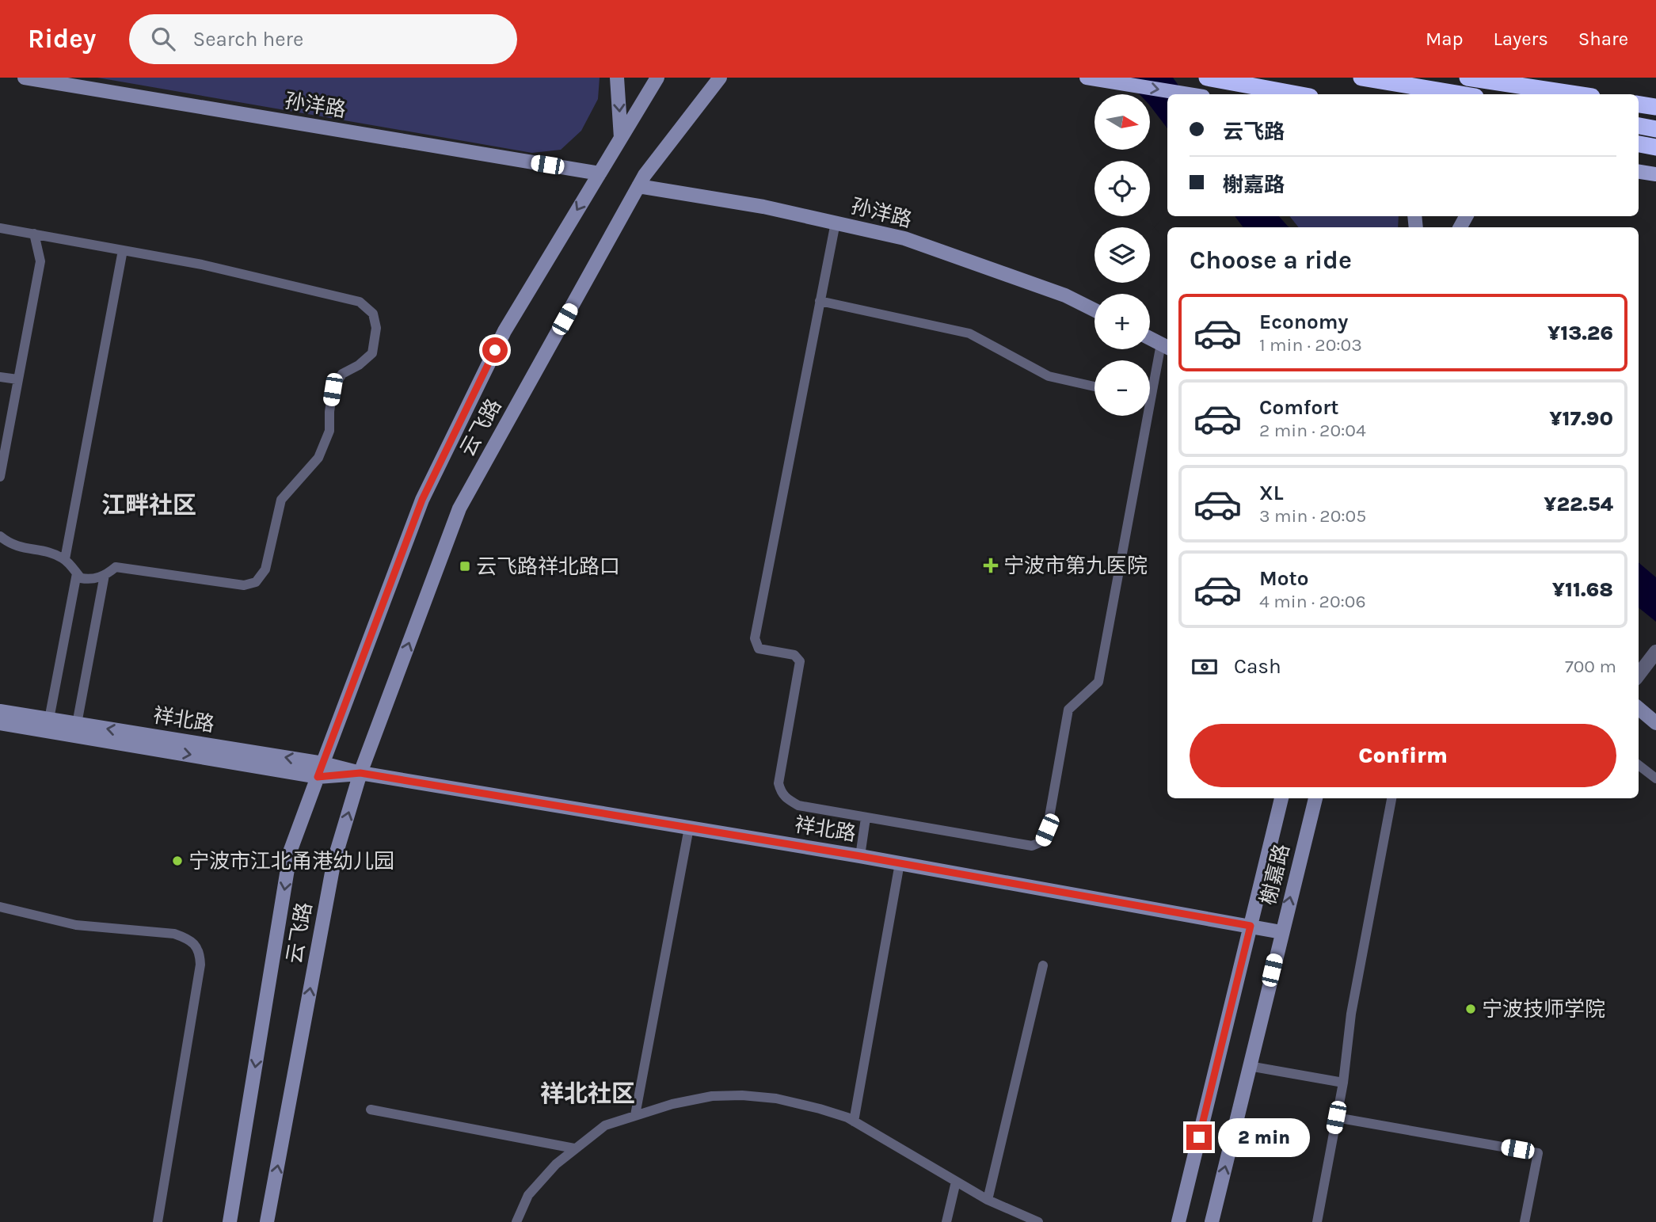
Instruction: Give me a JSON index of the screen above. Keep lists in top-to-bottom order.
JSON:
{
  "streets": {
    "main road": [
      "孙洋路",
      "云飞路",
      "祥北路",
      "榭嘉路"
    ]
  },
  "crossings": [
    ["孙洋路", "云飞路"],
    ["云飞路", "祥北路"],
    ["祥北路", "榭嘉路"]
  ],
  "districts": ["江畔社区", "祥北社区"],
  "places": {
    "health": ["宁波市第九医院"],
    "transit": ["云飞路祥北路口"],
    "other": ["宁波市江北甬港幼儿园", "宁波技师学院"]
  },
  "north": "right",
  "page": {
    "header": "Ridey",
    "search": "Search here",
    "nav": ["Map", "Layers", "Share"],
    "map_buttons": ["+", "−"],
    "banner": ["云飞路", "榭嘉路"],
    "heading": "Choose a ride",
    "list": [
      {
        "name": "Economy",
        "note": "1 min · 20:03",
        "value": "¥13.26"
      },
      {
        "name": "Comfort",
        "note": "2 min · 20:04",
        "value": "¥17.90"
      },
      {
        "name": "XL",
        "note": "3 min · 20:05",
        "value": "¥22.54"
      },
      {
        "name": "Moto",
        "note": "4 min · 20:06",
        "value": "¥11.68"
      }
    ],
    "pay": ["Cash", "700 m"],
    "buttons": "Confirm",
    "bubble": "2 min"
  }
}
